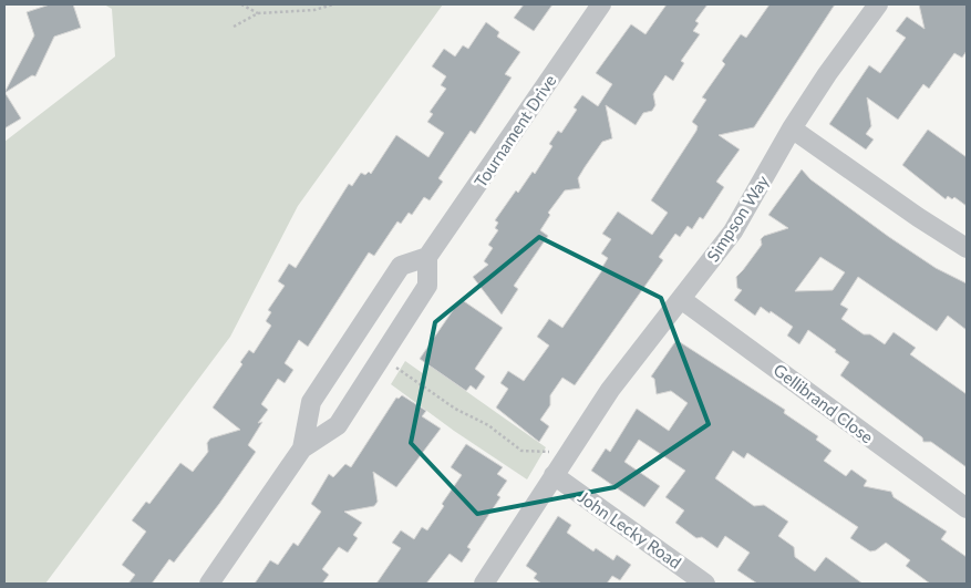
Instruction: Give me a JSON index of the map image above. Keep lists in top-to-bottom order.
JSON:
{
  "streets": {
    "street": [
      "Tournament Drive",
      "Simpson Way",
      "Gellibrand Close",
      "John Lecky Road"
    ]
  },
  "crossings": [
    ["Simpson Way", "Gellibrand Close"],
    ["Simpson Way", "John Lecky Road"]
  ]
}
